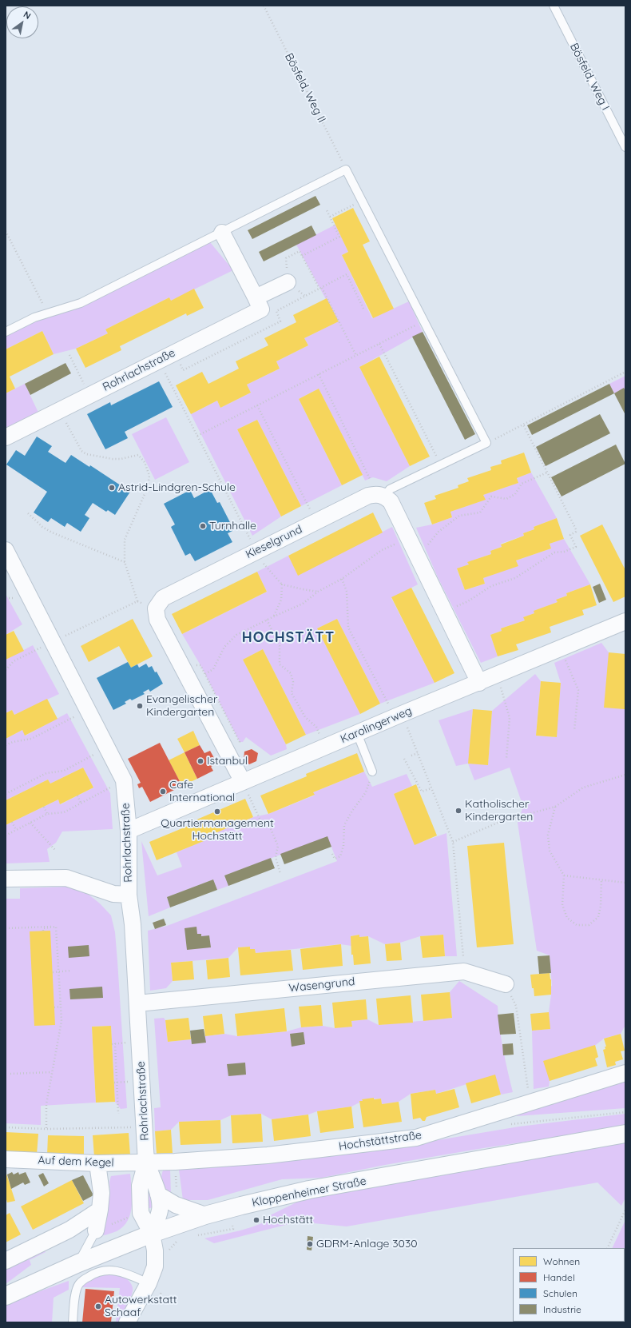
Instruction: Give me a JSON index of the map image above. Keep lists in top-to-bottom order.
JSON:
{
  "streets": {
    "main road": ["Kloppenheimer Straße"],
    "street": [
      "Rohrlachstraße",
      "Kieselgrund",
      "Karolingerweg",
      "Wasengrund",
      "Hochstättstraße",
      "Auf dem Kegel"
    ],
    "lane": ["Bösfeld, Weg I"],
    "path": ["Bösfeld, Weg II"]
  },
  "crossings": [
    ["Rohrlachstraße", "Karolingerweg"],
    ["Rohrlachstraße", "Wasengrund"],
    ["Rohrlachstraße", "Hochstättstraße"],
    ["Rohrlachstraße", "Auf dem Kegel"],
    ["Rohrlachstraße", "Kloppenheimer Straße"],
    ["Hochstättstraße", "Auf dem Kegel"]
  ],
  "districts": ["HOCHSTÄTT"],
  "places": [
    "Astrid-Lindgren-Schule",
    "Turnhalle",
    "Evangelischer Kindergarten",
    "Istanbul",
    "Cafe International",
    "Katholischer Kindergarten",
    "Quartiermanagement Hochstätt",
    "Hochstätt",
    "GDRM-Anlage 3030",
    "Autowerkstatt Schaaf"
  ],
  "legend": [
    "Wohnen",
    "Handel",
    "Schulen",
    "Industrie"
  ],
  "north": "top right"
}
